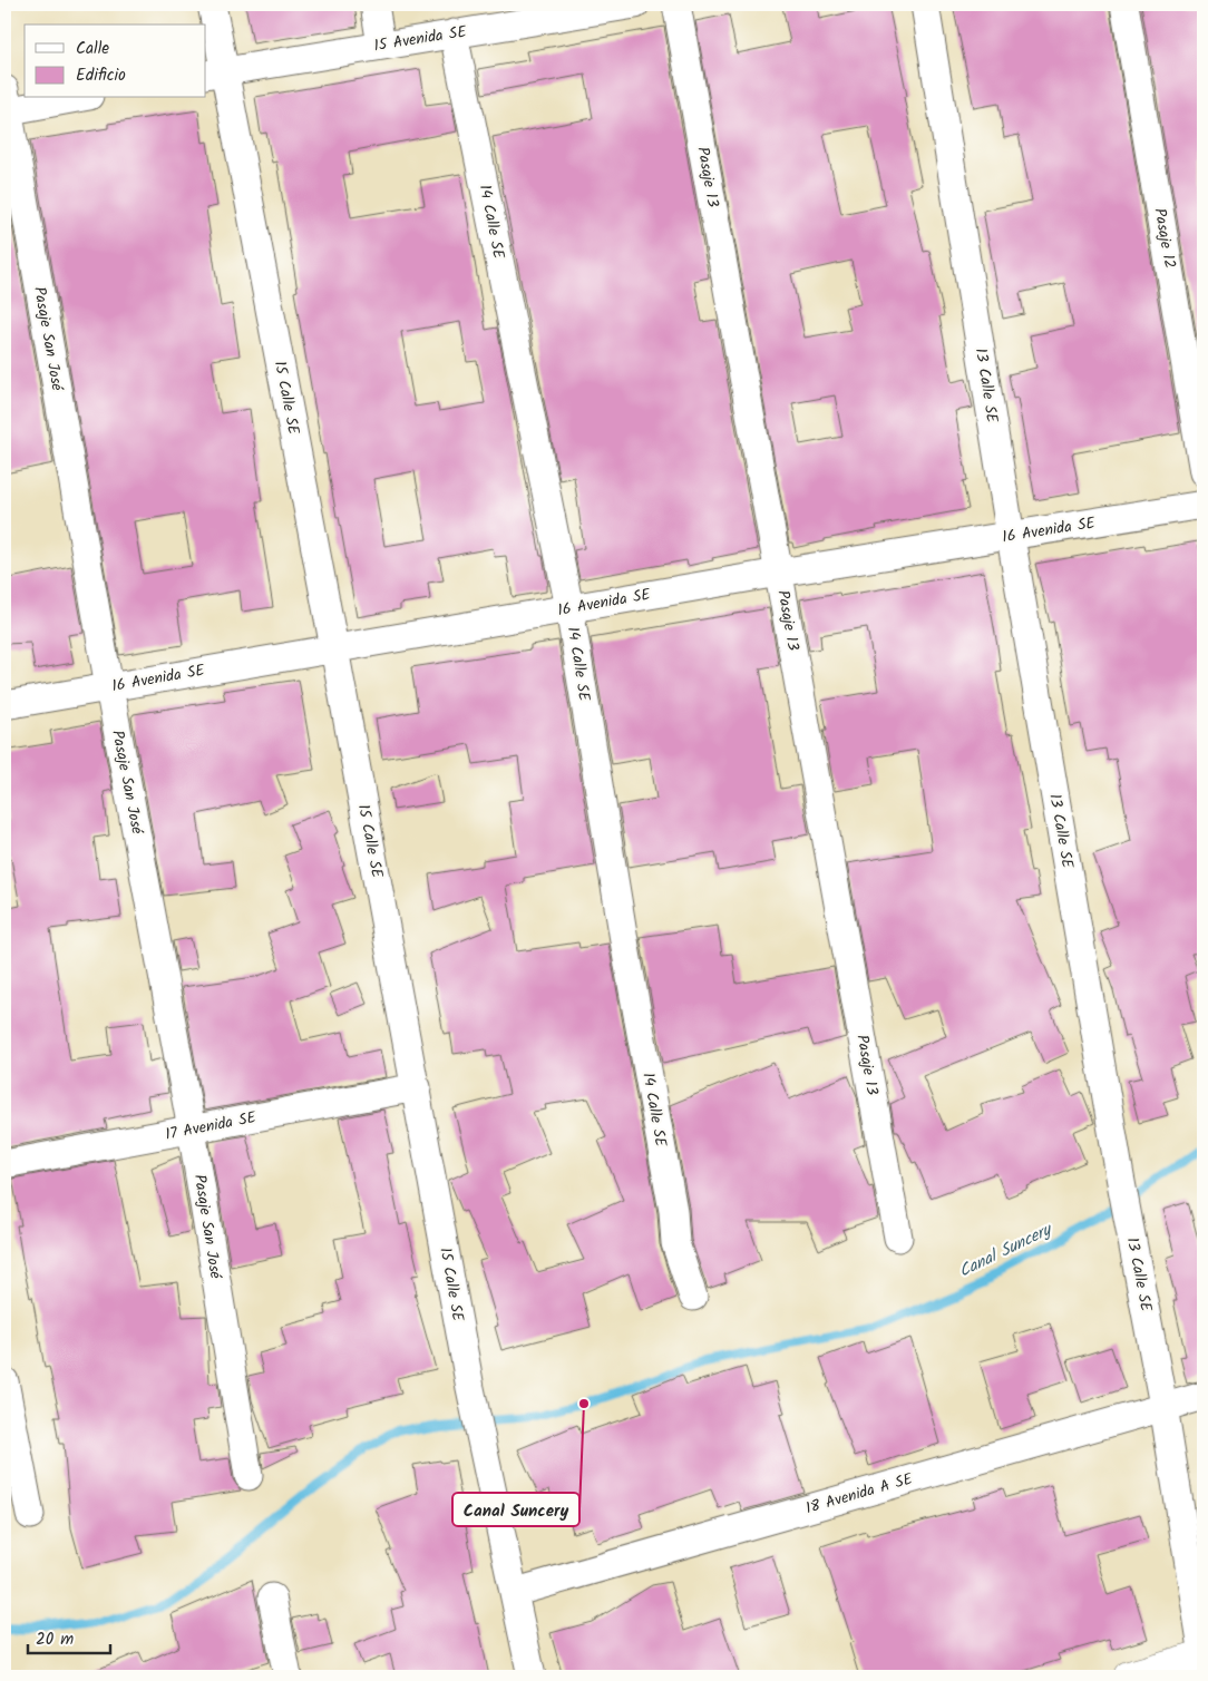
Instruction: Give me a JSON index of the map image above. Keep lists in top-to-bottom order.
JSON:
{
  "streets": {
    "street": [
      "15 Avenida SE",
      "Pasaje 13",
      "14 Calle SE",
      "Pasaje 12",
      "Pasaje San José",
      "13 Calle SE",
      "15 Calle SE",
      "16 Avenida SE",
      "17 Avenida SE",
      "18 Avenida A SE"
    ]
  },
  "crossings": [
    ["15 Avenida SE", "14 Calle SE"],
    ["15 Avenida SE", "15 Calle SE"],
    ["Pasaje 13", "16 Avenida SE"],
    ["14 Calle SE", "16 Avenida SE"],
    ["Pasaje San José", "16 Avenida SE"],
    ["Pasaje San José", "17 Avenida SE"],
    ["13 Calle SE", "16 Avenida SE"],
    ["13 Calle SE", "18 Avenida A SE"],
    ["15 Calle SE", "16 Avenida SE"],
    ["15 Calle SE", "17 Avenida SE"],
    ["15 Calle SE", "18 Avenida A SE"]
  ],
  "water": ["Canal Suncery"],
  "places": ["Canal Suncery"],
  "legend": ["Calle", "Edificio"],
  "scale_bar": "20 m"
}
